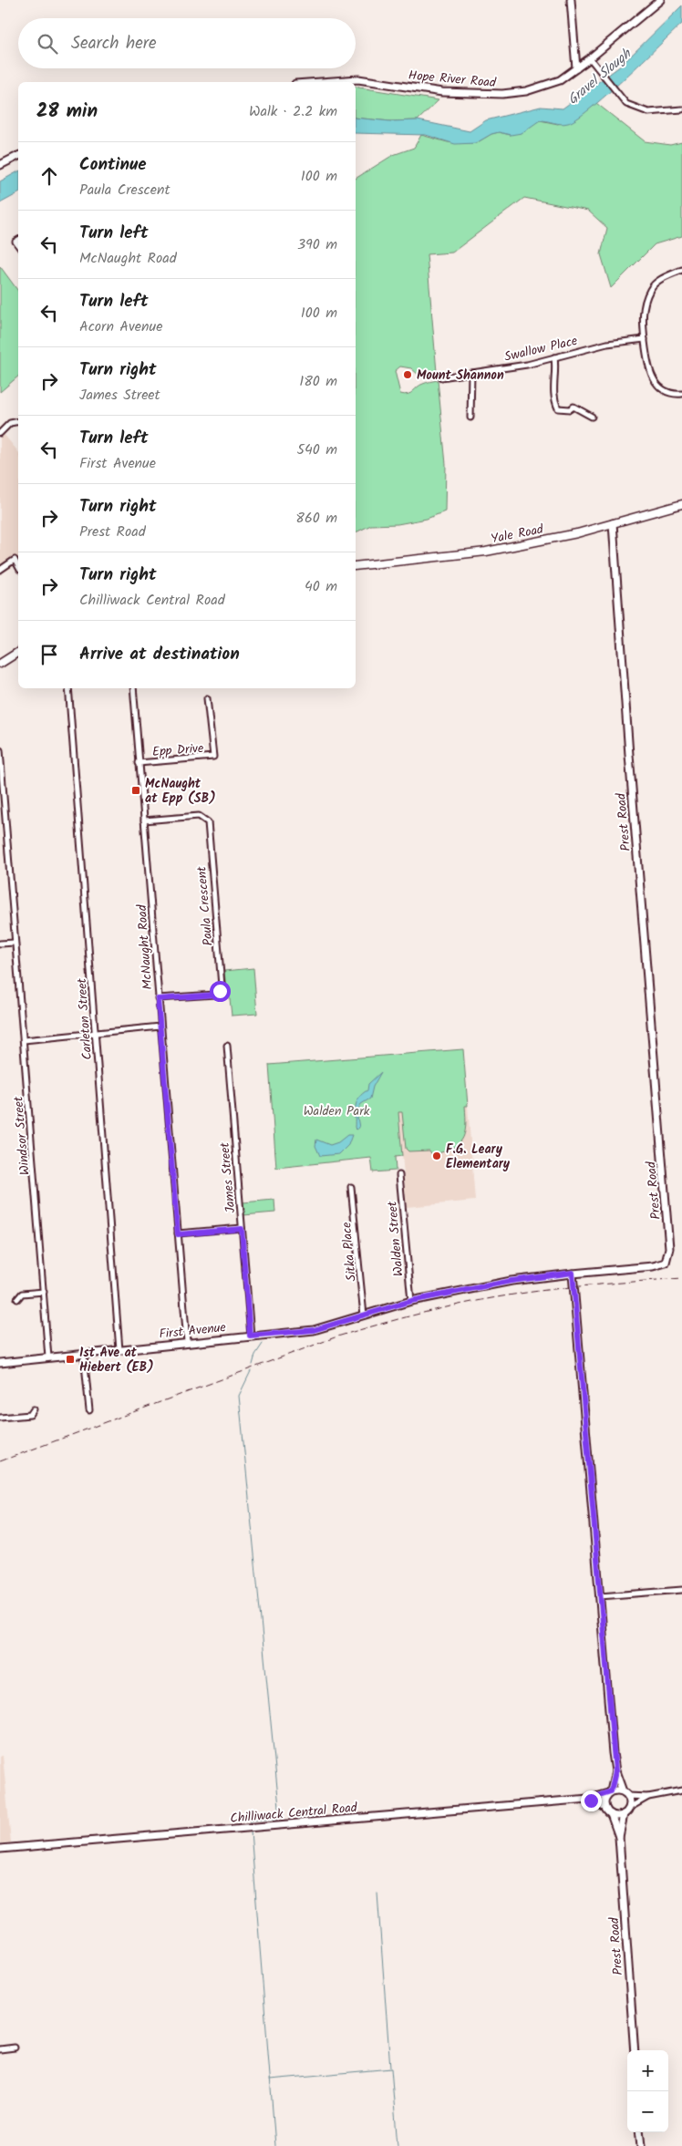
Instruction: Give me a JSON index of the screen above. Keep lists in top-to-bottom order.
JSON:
{
  "streets": {
    "main road": ["Yale Road"],
    "street": [
      "Hope River Road",
      "Swallow Place",
      "Epp Drive",
      "Prest Road",
      "Paula Crescent",
      "McNaught Road",
      "Carleton Street",
      "Windsor Street",
      "James Street",
      "Walden Street",
      "Sitka Place",
      "First Avenue",
      "Chilliwack Central Road"
    ]
  },
  "crossings": [
    ["Yale Road", "Prest Road"],
    ["Epp Drive", "McNaught Road"],
    ["Prest Road", "First Avenue"],
    ["Prest Road", "Chilliwack Central Road"],
    ["Paula Crescent", "McNaught Road"],
    ["McNaught Road", "First Avenue"],
    ["Carleton Street", "First Avenue"],
    ["Windsor Street", "First Avenue"],
    ["James Street", "First Avenue"],
    ["Walden Street", "First Avenue"],
    ["Sitka Place", "First Avenue"]
  ],
  "water": ["Gravel Slough"],
  "parks": ["Walden Park"],
  "places": {
    "other": ["Mount Shannon", "F.G. Leary Elementary"],
    "transit": ["McNaught at Epp (SB)", "1st Ave at Hiebert (EB)"]
  },
  "page": {
    "search": "Search here",
    "heading": ["28 min", "Walk · 2.2 km"],
    "list": [
      ["Continue", "Paula Crescent", "100 m"],
      ["Turn left", "McNaught Road", "390 m"],
      ["Turn left", "Acorn Avenue", "100 m"],
      ["Turn right", "James Street", "180 m"],
      ["Turn left", "First Avenue", "540 m"],
      ["Turn right", "Prest Road", "860 m"],
      ["Turn right", "Chilliwack Central Road", "40 m"],
      "Arrive at destination"
    ],
    "map_buttons": ["+", "−"]
  }
}
